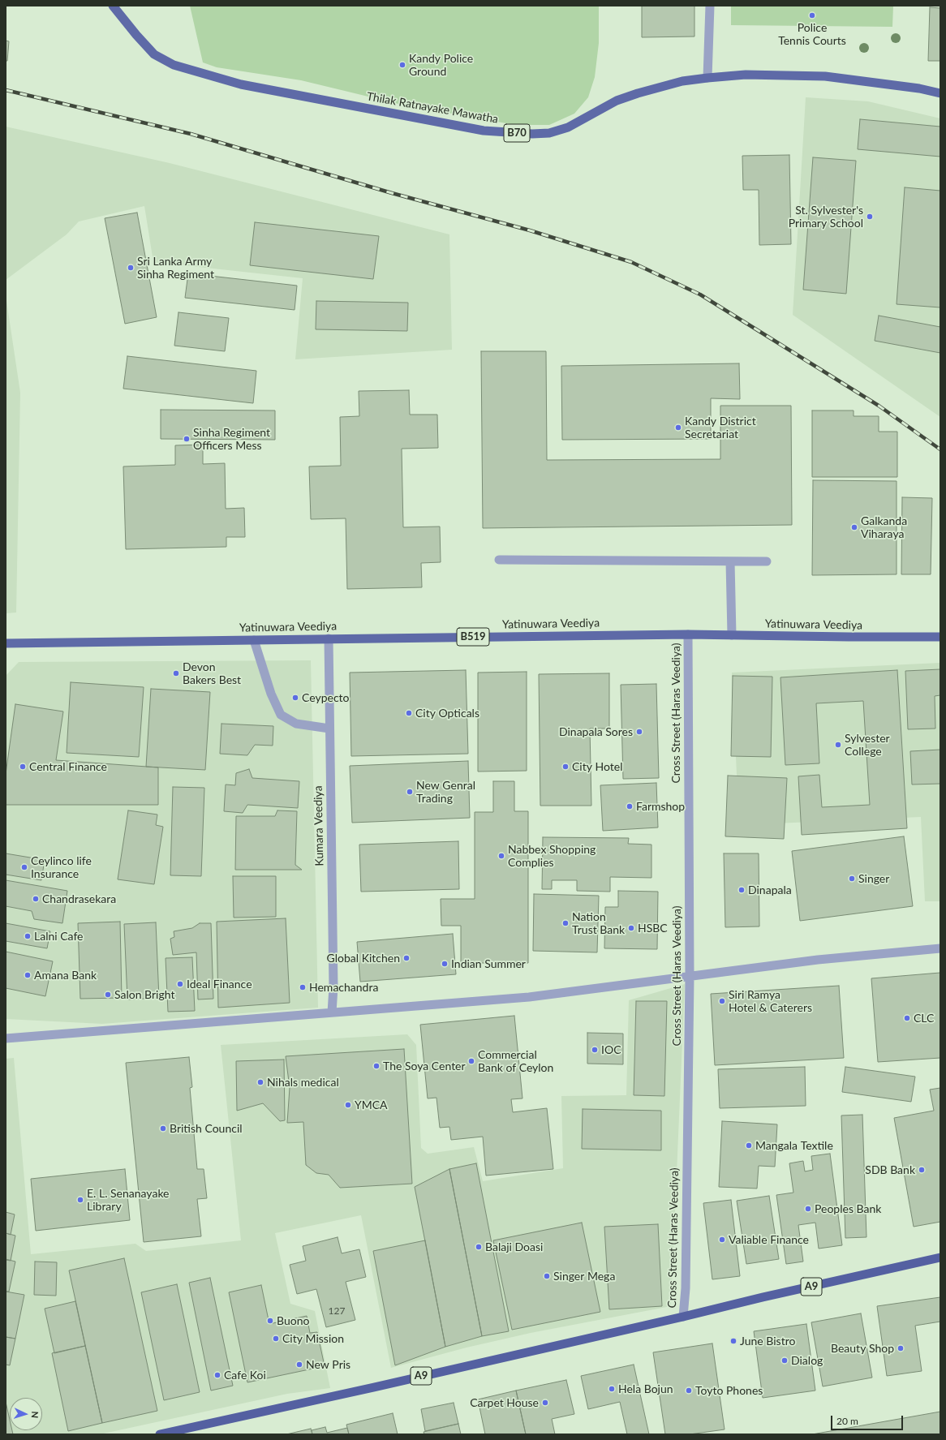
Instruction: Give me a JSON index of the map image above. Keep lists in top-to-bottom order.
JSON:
{
  "streets": {
    "highway": ["A9"],
    "main road": [
      "Thilak Ratnayake Mawatha",
      "B70",
      "Yatinuwara Veediya",
      "B519"
    ],
    "street": ["Cross Street (Haras Veediya)", "Kumara Veediya"]
  },
  "crossings": [
    ["Yatinuwara Veediya", "Cross Street (Haras Veediya)"],
    ["Yatinuwara Veediya", "Kumara Veediya"],
    ["Cross Street (Haras Veediya)", "A9"]
  ],
  "places": [
    "Police Tennis Courts",
    "Kandy Police Ground",
    "St. Sylvester's Primary School",
    "Sri Lanka Army Sinha Regiment",
    "Kandy District Secretariat",
    "Sinha Regiment Officers Mess",
    "Galkanda Viharaya",
    "Devon Bakers Best",
    "Ceypecto",
    "City Opticals",
    "Dinapala Sores",
    "Sylvester College",
    "Central Finance",
    "City Hotel",
    "New Genral Trading",
    "Farmshop",
    "Nabbex Shopping Complies",
    "Ceylinco life Insurance",
    "Singer",
    "Dinapala",
    "Chandrasekara",
    "Nation Trust Bank",
    "HSBC",
    "Lalni Cafe",
    "Global Kitchen",
    "Indian Summer",
    "Amana Bank",
    "Ideal Finance",
    "Hemachandra",
    "Salon Bright",
    "Siri Ramya Hotel & Caterers",
    "CLC",
    "IOC",
    "Commercial Bank of Ceylon",
    "The Soya Center",
    "Nihals medical",
    "YMCA",
    "British Council",
    "Mangala Textile",
    "SDB Bank",
    "E. L. Senanayake Library",
    "Peoples Bank",
    "Valiable Finance",
    "Balaji Doasi",
    "Singer Mega",
    "Buono",
    "City Mission",
    "June Bistro",
    "Beauty Shop",
    "Dialog",
    "New Pris",
    "Cafe Koi",
    "Hela Bojun",
    "Toyto Phones",
    "Carpet House"
  ],
  "house_numbers": ["127"],
  "scale_bar": "20 m",
  "north": "right"
}
